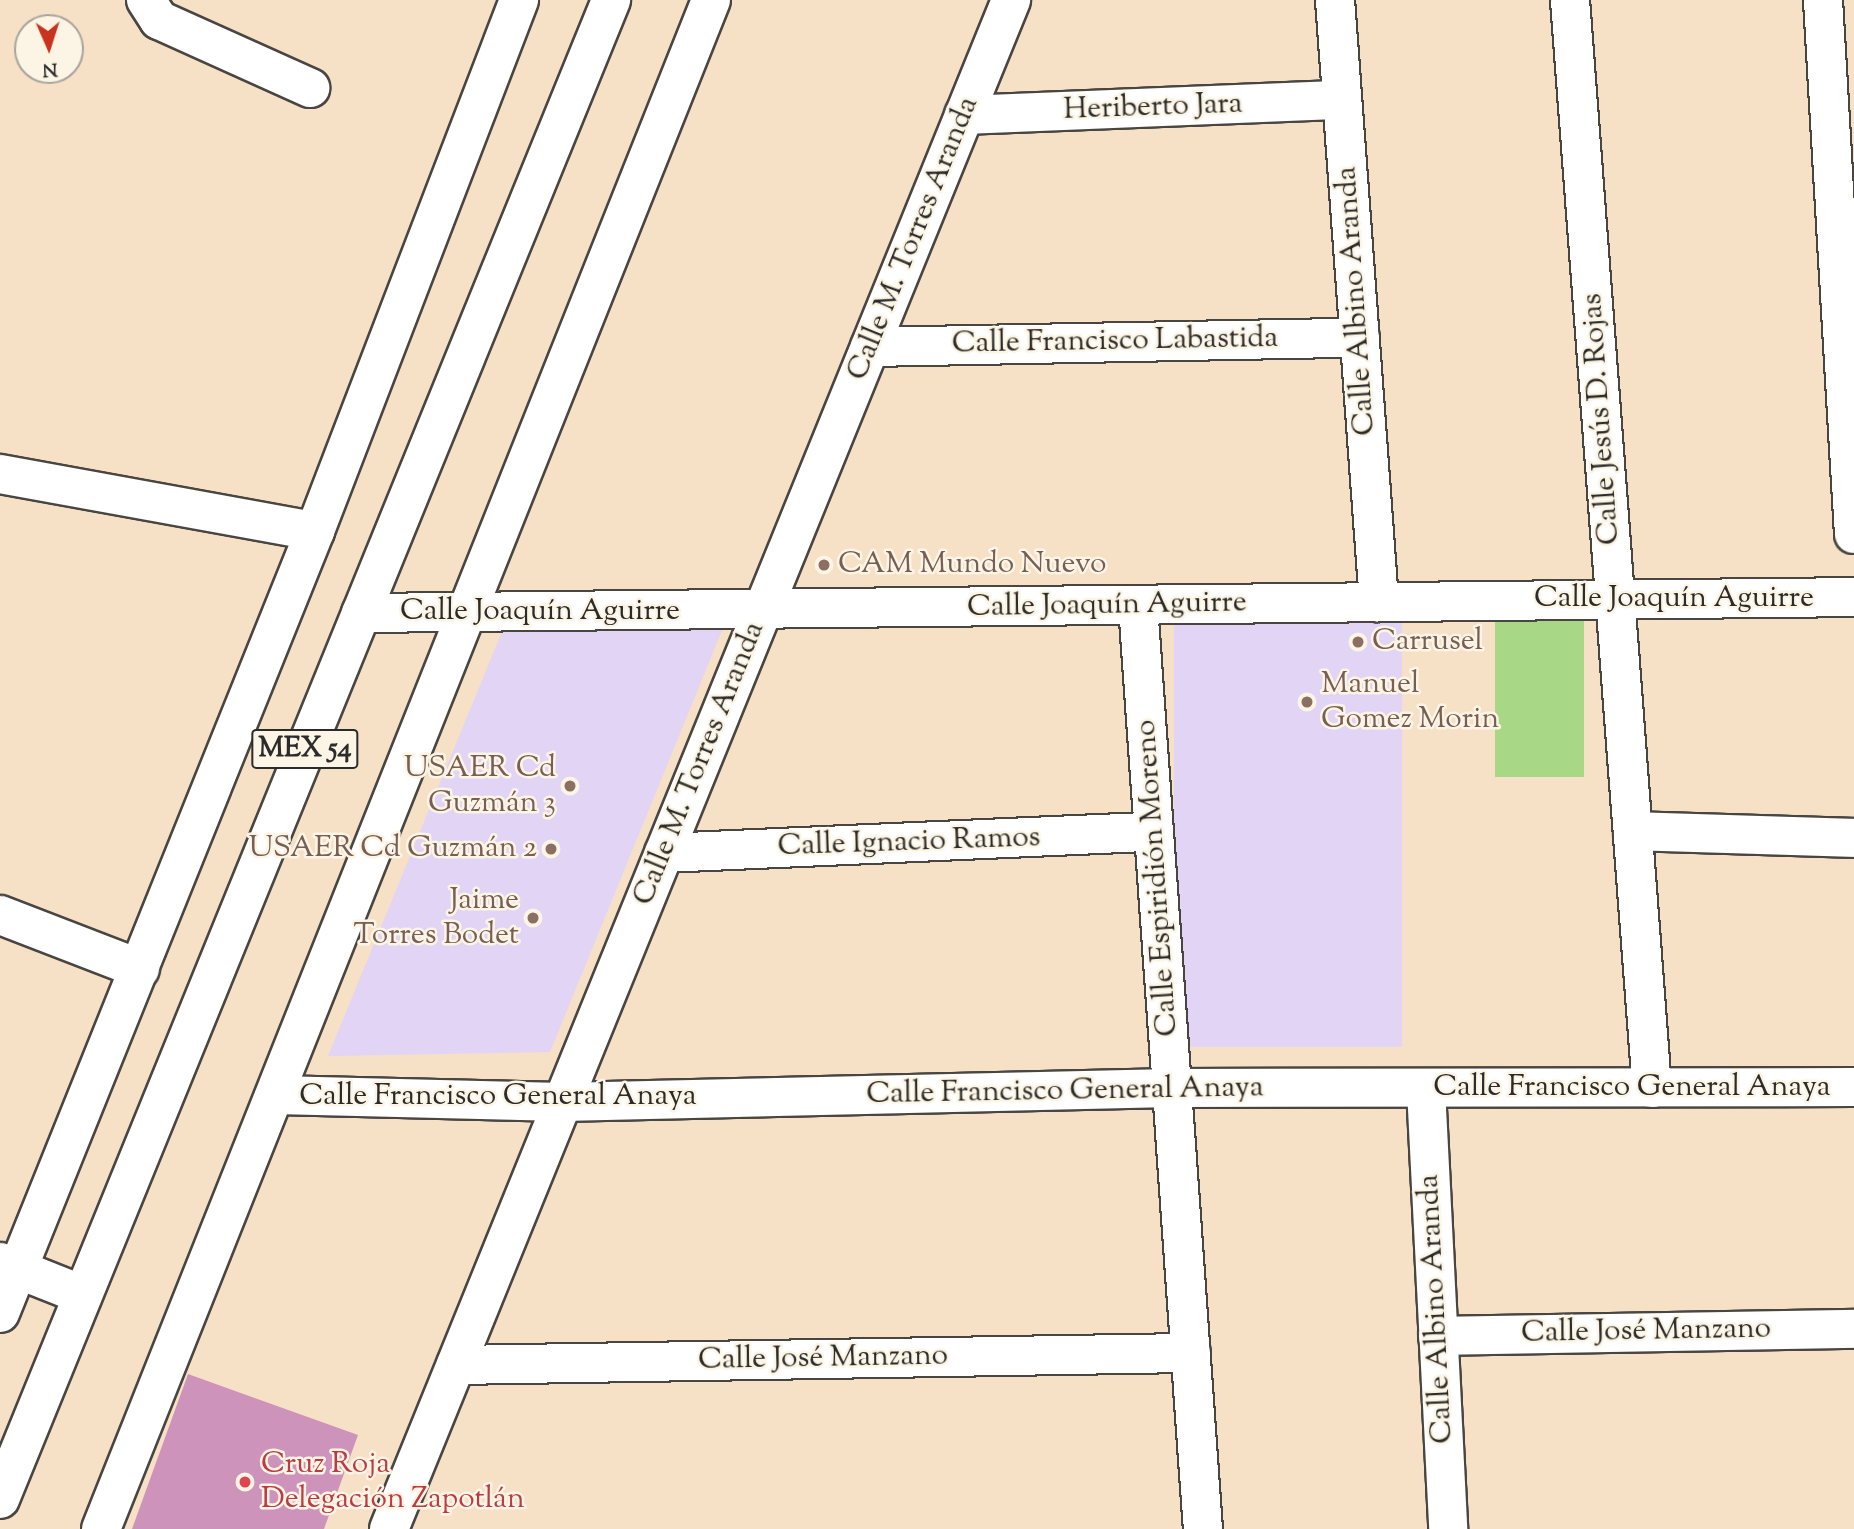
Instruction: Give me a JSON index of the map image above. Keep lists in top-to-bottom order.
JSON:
{
  "streets": {
    "street": [
      "Heriberto Jara",
      "Calle M. Torres Aranda",
      "Calle Albino Aranda",
      "Calle Francisco Labastida",
      "Calle Jesús D. Rojas",
      "Calle Joaquín Aguirre",
      "MEX 54",
      "Calle Ignacio Ramos",
      "Calle Espiridión Moreno",
      "Calle Francisco General Anaya",
      "Calle José Manzano"
    ]
  },
  "crossings": [
    ["Heriberto Jara", "Calle M. Torres Aranda"],
    ["Heriberto Jara", "Calle Albino Aranda"],
    ["Calle M. Torres Aranda", "Calle Francisco Labastida"],
    ["Calle M. Torres Aranda", "Calle Joaquín Aguirre"],
    ["Calle M. Torres Aranda", "Calle Ignacio Ramos"],
    ["Calle M. Torres Aranda", "Calle Francisco General Anaya"],
    ["Calle M. Torres Aranda", "Calle José Manzano"],
    ["Calle Albino Aranda", "Calle Francisco Labastida"],
    ["Calle Albino Aranda", "Calle Joaquín Aguirre"],
    ["Calle Albino Aranda", "Calle Francisco General Anaya"],
    ["Calle Albino Aranda", "Calle José Manzano"],
    ["Calle Jesús D. Rojas", "Calle Joaquín Aguirre"],
    ["Calle Jesús D. Rojas", "Calle Francisco General Anaya"],
    ["Calle Joaquín Aguirre", "MEX 54"],
    ["Calle Joaquín Aguirre", "Calle Espiridión Moreno"],
    ["Calle Ignacio Ramos", "Calle Espiridión Moreno"],
    ["Calle Espiridión Moreno", "Calle Francisco General Anaya"],
    ["Calle Espiridión Moreno", "Calle José Manzano"]
  ],
  "places": [
    "CAM Mundo Nuevo",
    "Carrusel",
    "Manuel Gomez Morin",
    "USAER Cd Guzmán 3",
    "USAER Cd Guzmán 2",
    "Jaime Torres Bodet",
    "Cruz Roja Delegación Zapotlán"
  ],
  "north": "bottom"
}
